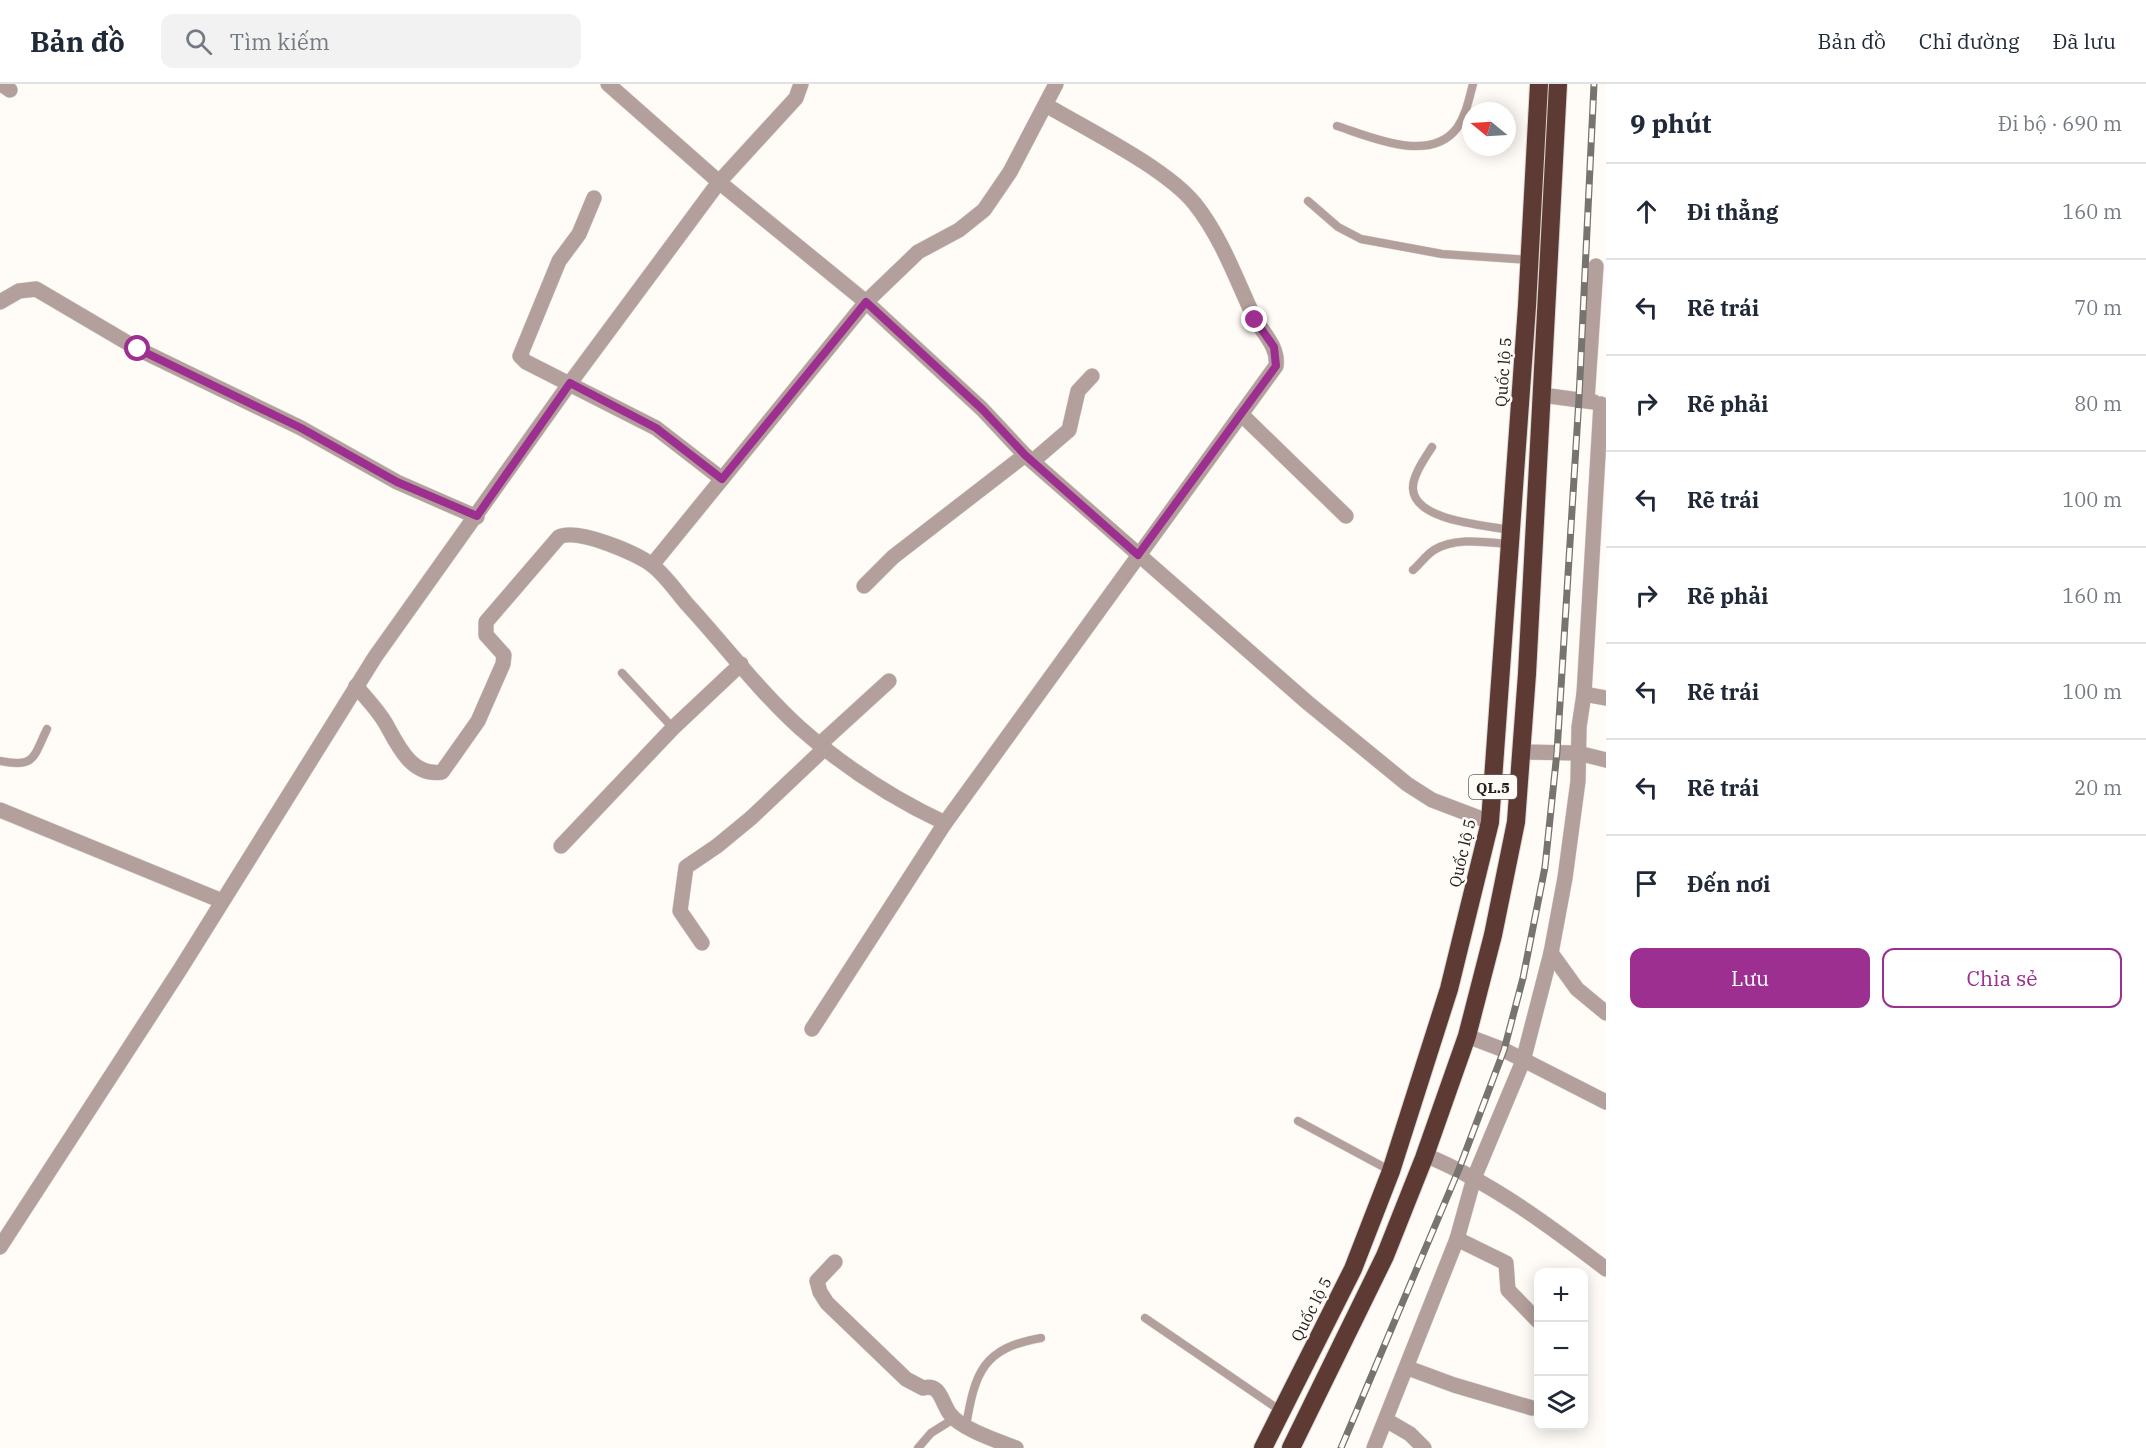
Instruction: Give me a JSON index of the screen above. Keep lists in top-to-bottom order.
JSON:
{
  "streets": {
    "highway": ["Quốc lộ 5", "QL.5"]
  },
  "north": "left",
  "page": {
    "header": "Bản đồ",
    "search": "Tìm kiếm",
    "nav": ["Bản đồ", "Chỉ đường", "Đã lưu"],
    "heading": ["9 phút", "Đi bộ · 690 m"],
    "list": [
      ["Đi thẳng", "160 m"],
      ["Rẽ trái", "70 m"],
      ["Rẽ phải", "80 m"],
      ["Rẽ trái", "100 m"],
      ["Rẽ phải", "160 m"],
      ["Rẽ trái", "100 m"],
      ["Rẽ trái", "20 m"],
      "Đến nơi"
    ],
    "buttons": ["Lưu", "Chia sẻ"],
    "map_buttons": ["+", "−"]
  }
}
